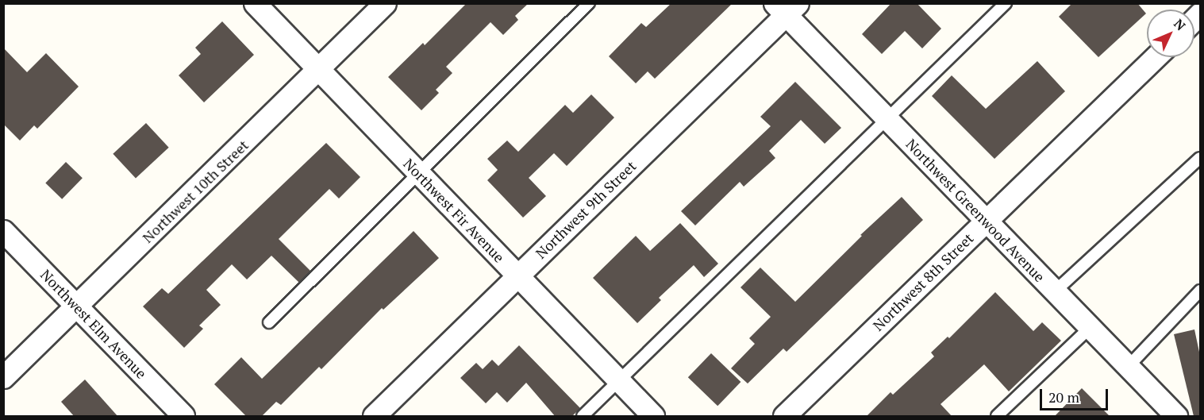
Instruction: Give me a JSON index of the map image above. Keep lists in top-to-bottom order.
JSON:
{
  "streets": {
    "street": [
      "Northwest 10th Street",
      "Northwest 9th Street",
      "Northwest Fir Avenue",
      "Northwest Greenwood Avenue",
      "Northwest 8th Street",
      "Northwest Elm Avenue"
    ]
  },
  "crossings": [
    ["Northwest 10th Street", "Northwest Fir Avenue"],
    ["Northwest 10th Street", "Northwest Elm Avenue"],
    ["Northwest 9th Street", "Northwest Fir Avenue"],
    ["Northwest 9th Street", "Northwest Greenwood Avenue"],
    ["Northwest Greenwood Avenue", "Northwest 8th Street"]
  ],
  "scale_bar": "20 m",
  "north": "top right"
}
